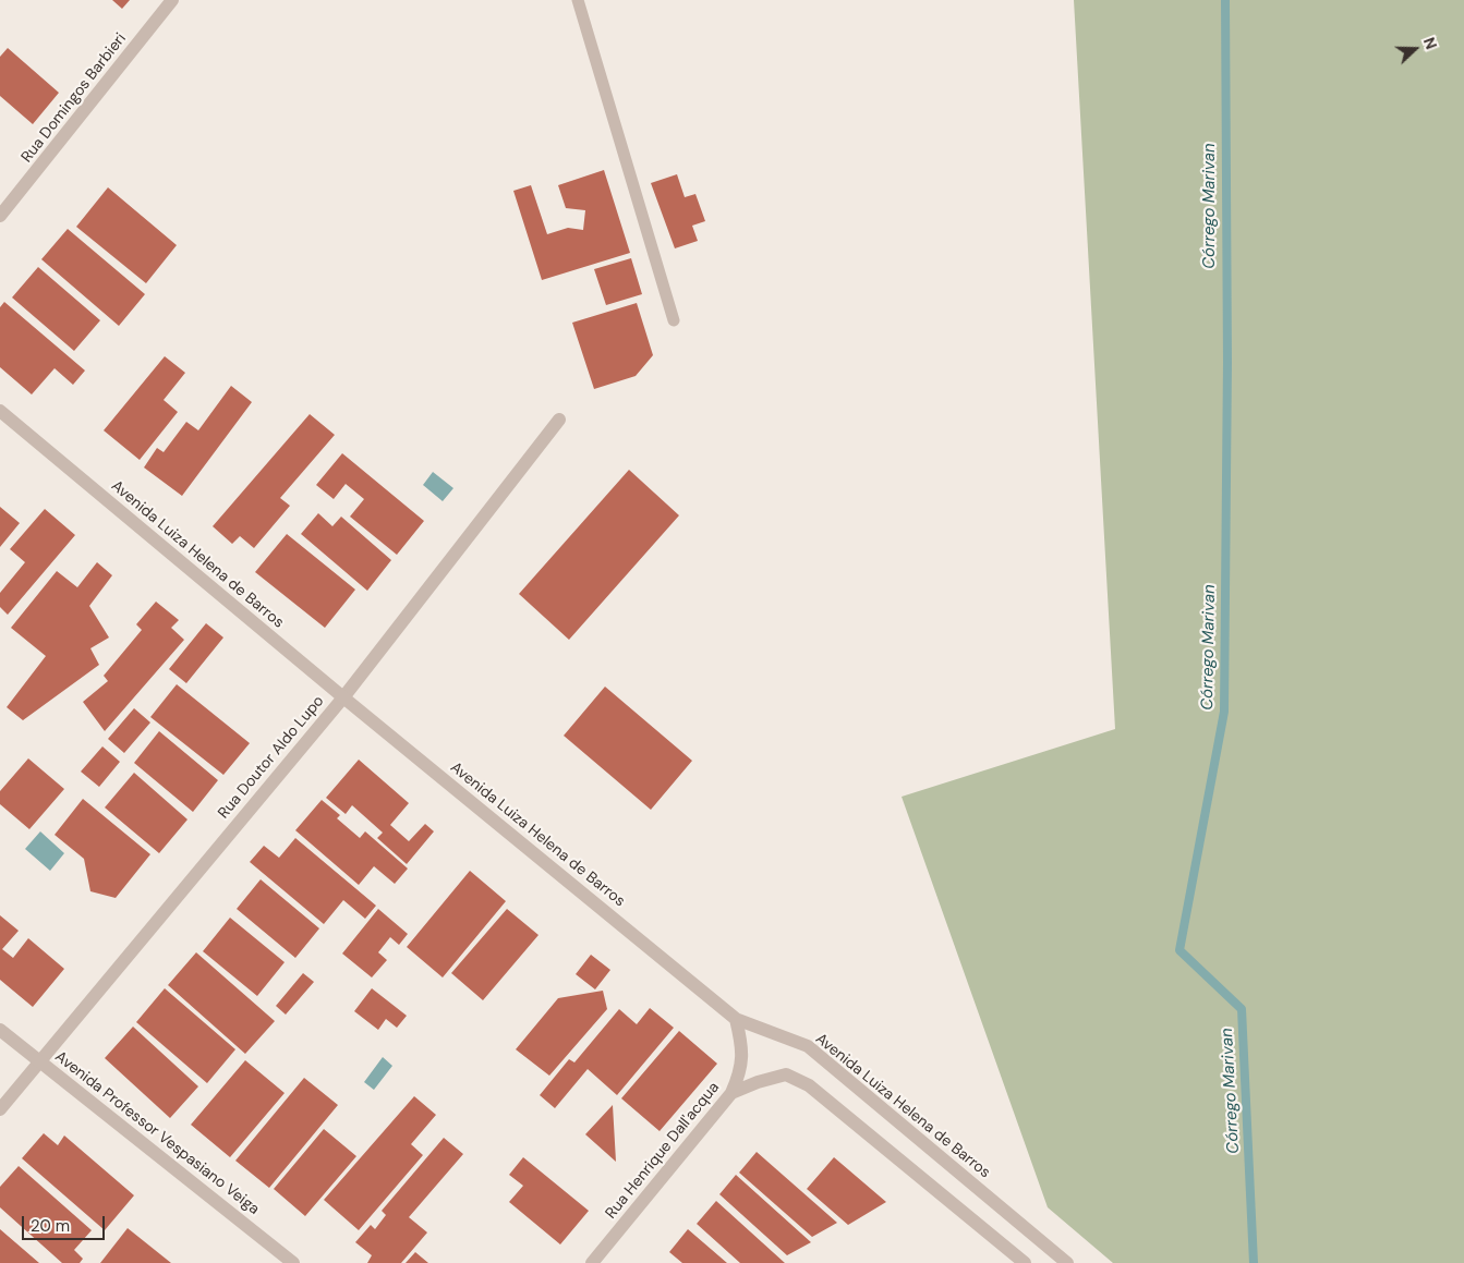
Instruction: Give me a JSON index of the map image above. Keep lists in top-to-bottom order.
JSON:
{
  "streets": {
    "street": [
      "Rua Domingos Barbieri",
      "Avenida Luiza Helena de Barros",
      "Rua Doutor Aldo Lupo",
      "Avenida Professor Vespasiano Veiga",
      "Rua Henrique Dall'acqua"
    ]
  },
  "crossings": [
    ["Avenida Luiza Helena de Barros", "Rua Doutor Aldo Lupo"],
    ["Avenida Luiza Helena de Barros", "Rua Henrique Dall'acqua"],
    ["Rua Doutor Aldo Lupo", "Avenida Professor Vespasiano Veiga"]
  ],
  "water": ["Córrego Marivan"],
  "scale_bar": "20 m",
  "north": "right"
}
